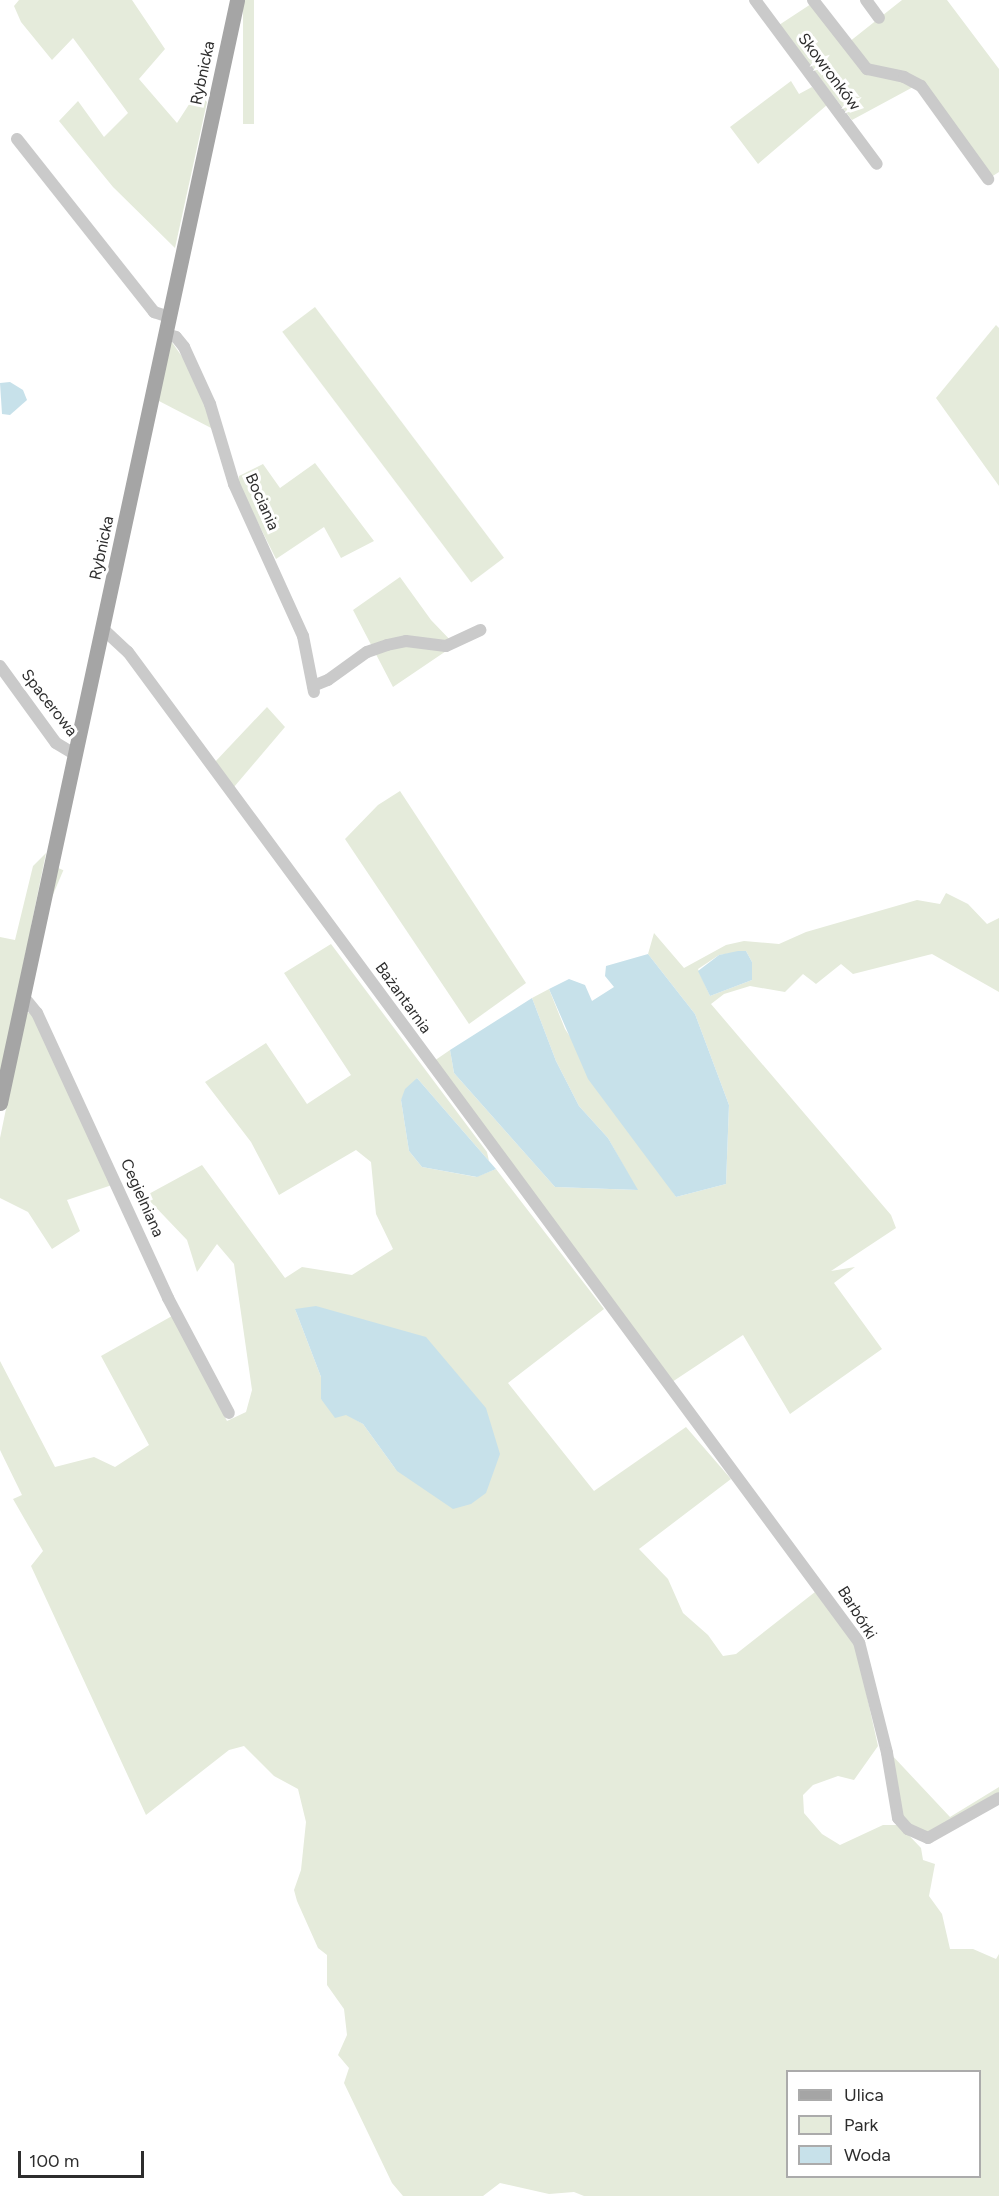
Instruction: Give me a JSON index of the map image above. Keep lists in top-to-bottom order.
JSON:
{
  "streets": {
    "main road": ["Rybnicka"],
    "street": [
      "Skowronków",
      "Bociania",
      "Spacerowa",
      "Bażantarnia",
      "Cegielniana",
      "Barbórki"
    ]
  },
  "crossings": [
    ["Rybnicka", "Bociania"],
    ["Rybnicka", "Spacerowa"],
    ["Rybnicka", "Bażantarnia"],
    ["Rybnicka", "Cegielniana"],
    ["Bażantarnia", "Barbórki"]
  ],
  "legend": ["Ulica", "Park", "Woda"],
  "scale_bar": "100 m"
}
